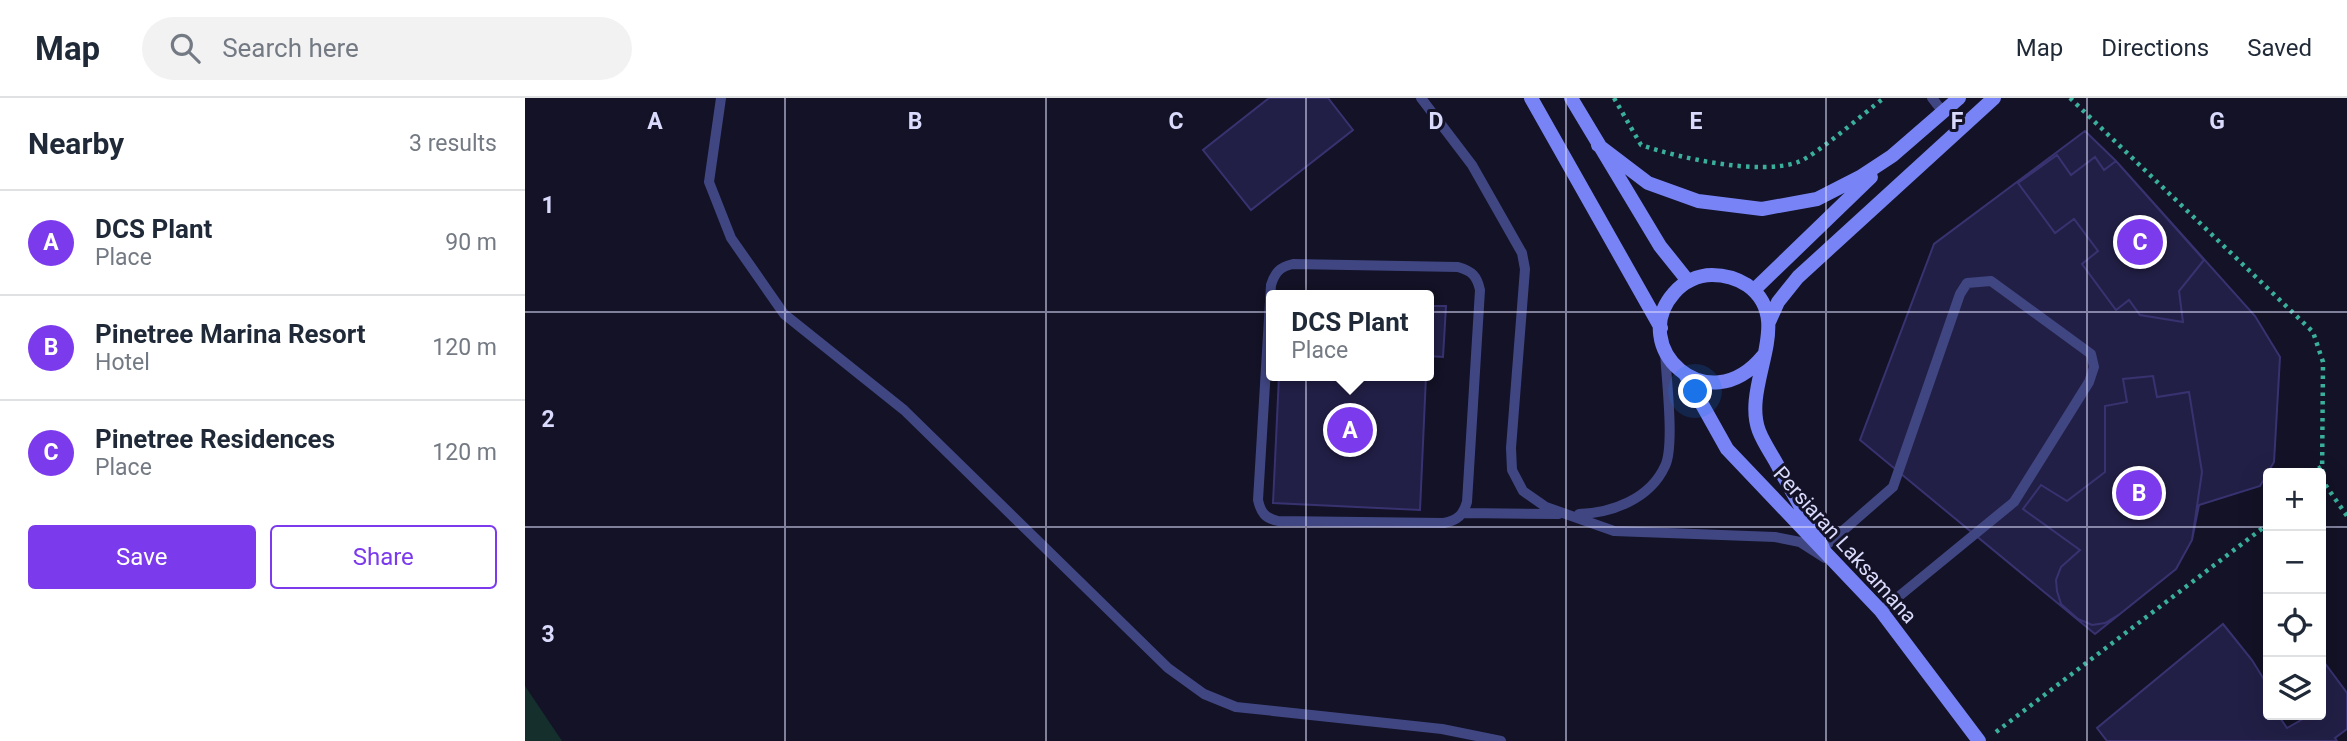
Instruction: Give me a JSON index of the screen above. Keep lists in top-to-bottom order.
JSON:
{
  "streets": {
    "street": ["Persiaran Laksamana"]
  },
  "page": {
    "header": "Map",
    "search": "Search here",
    "nav": ["Map", "Directions", "Saved"],
    "heading": ["Nearby", "3 results"],
    "list": [
      {
        "mark": "A",
        "name": "DCS Plant",
        "note": "Place",
        "value": "90 m"
      },
      {
        "mark": "B",
        "name": "Pinetree Marina Resort",
        "note": "Hotel",
        "value": "120 m"
      },
      {
        "mark": "C",
        "name": "Pinetree Residences",
        "note": "Place",
        "value": "120 m"
      }
    ],
    "pins": ["C", "A", "B"],
    "popup": ["DCS Plant", "Place"],
    "map_buttons": ["+", "−"],
    "buttons": ["Save", "Share"]
  },
  "grid": {
    "columns": [
      "A",
      "B",
      "C",
      "D",
      "E",
      "F",
      "G"
    ],
    "rows": ["1", "2", "3"]
  }
}
